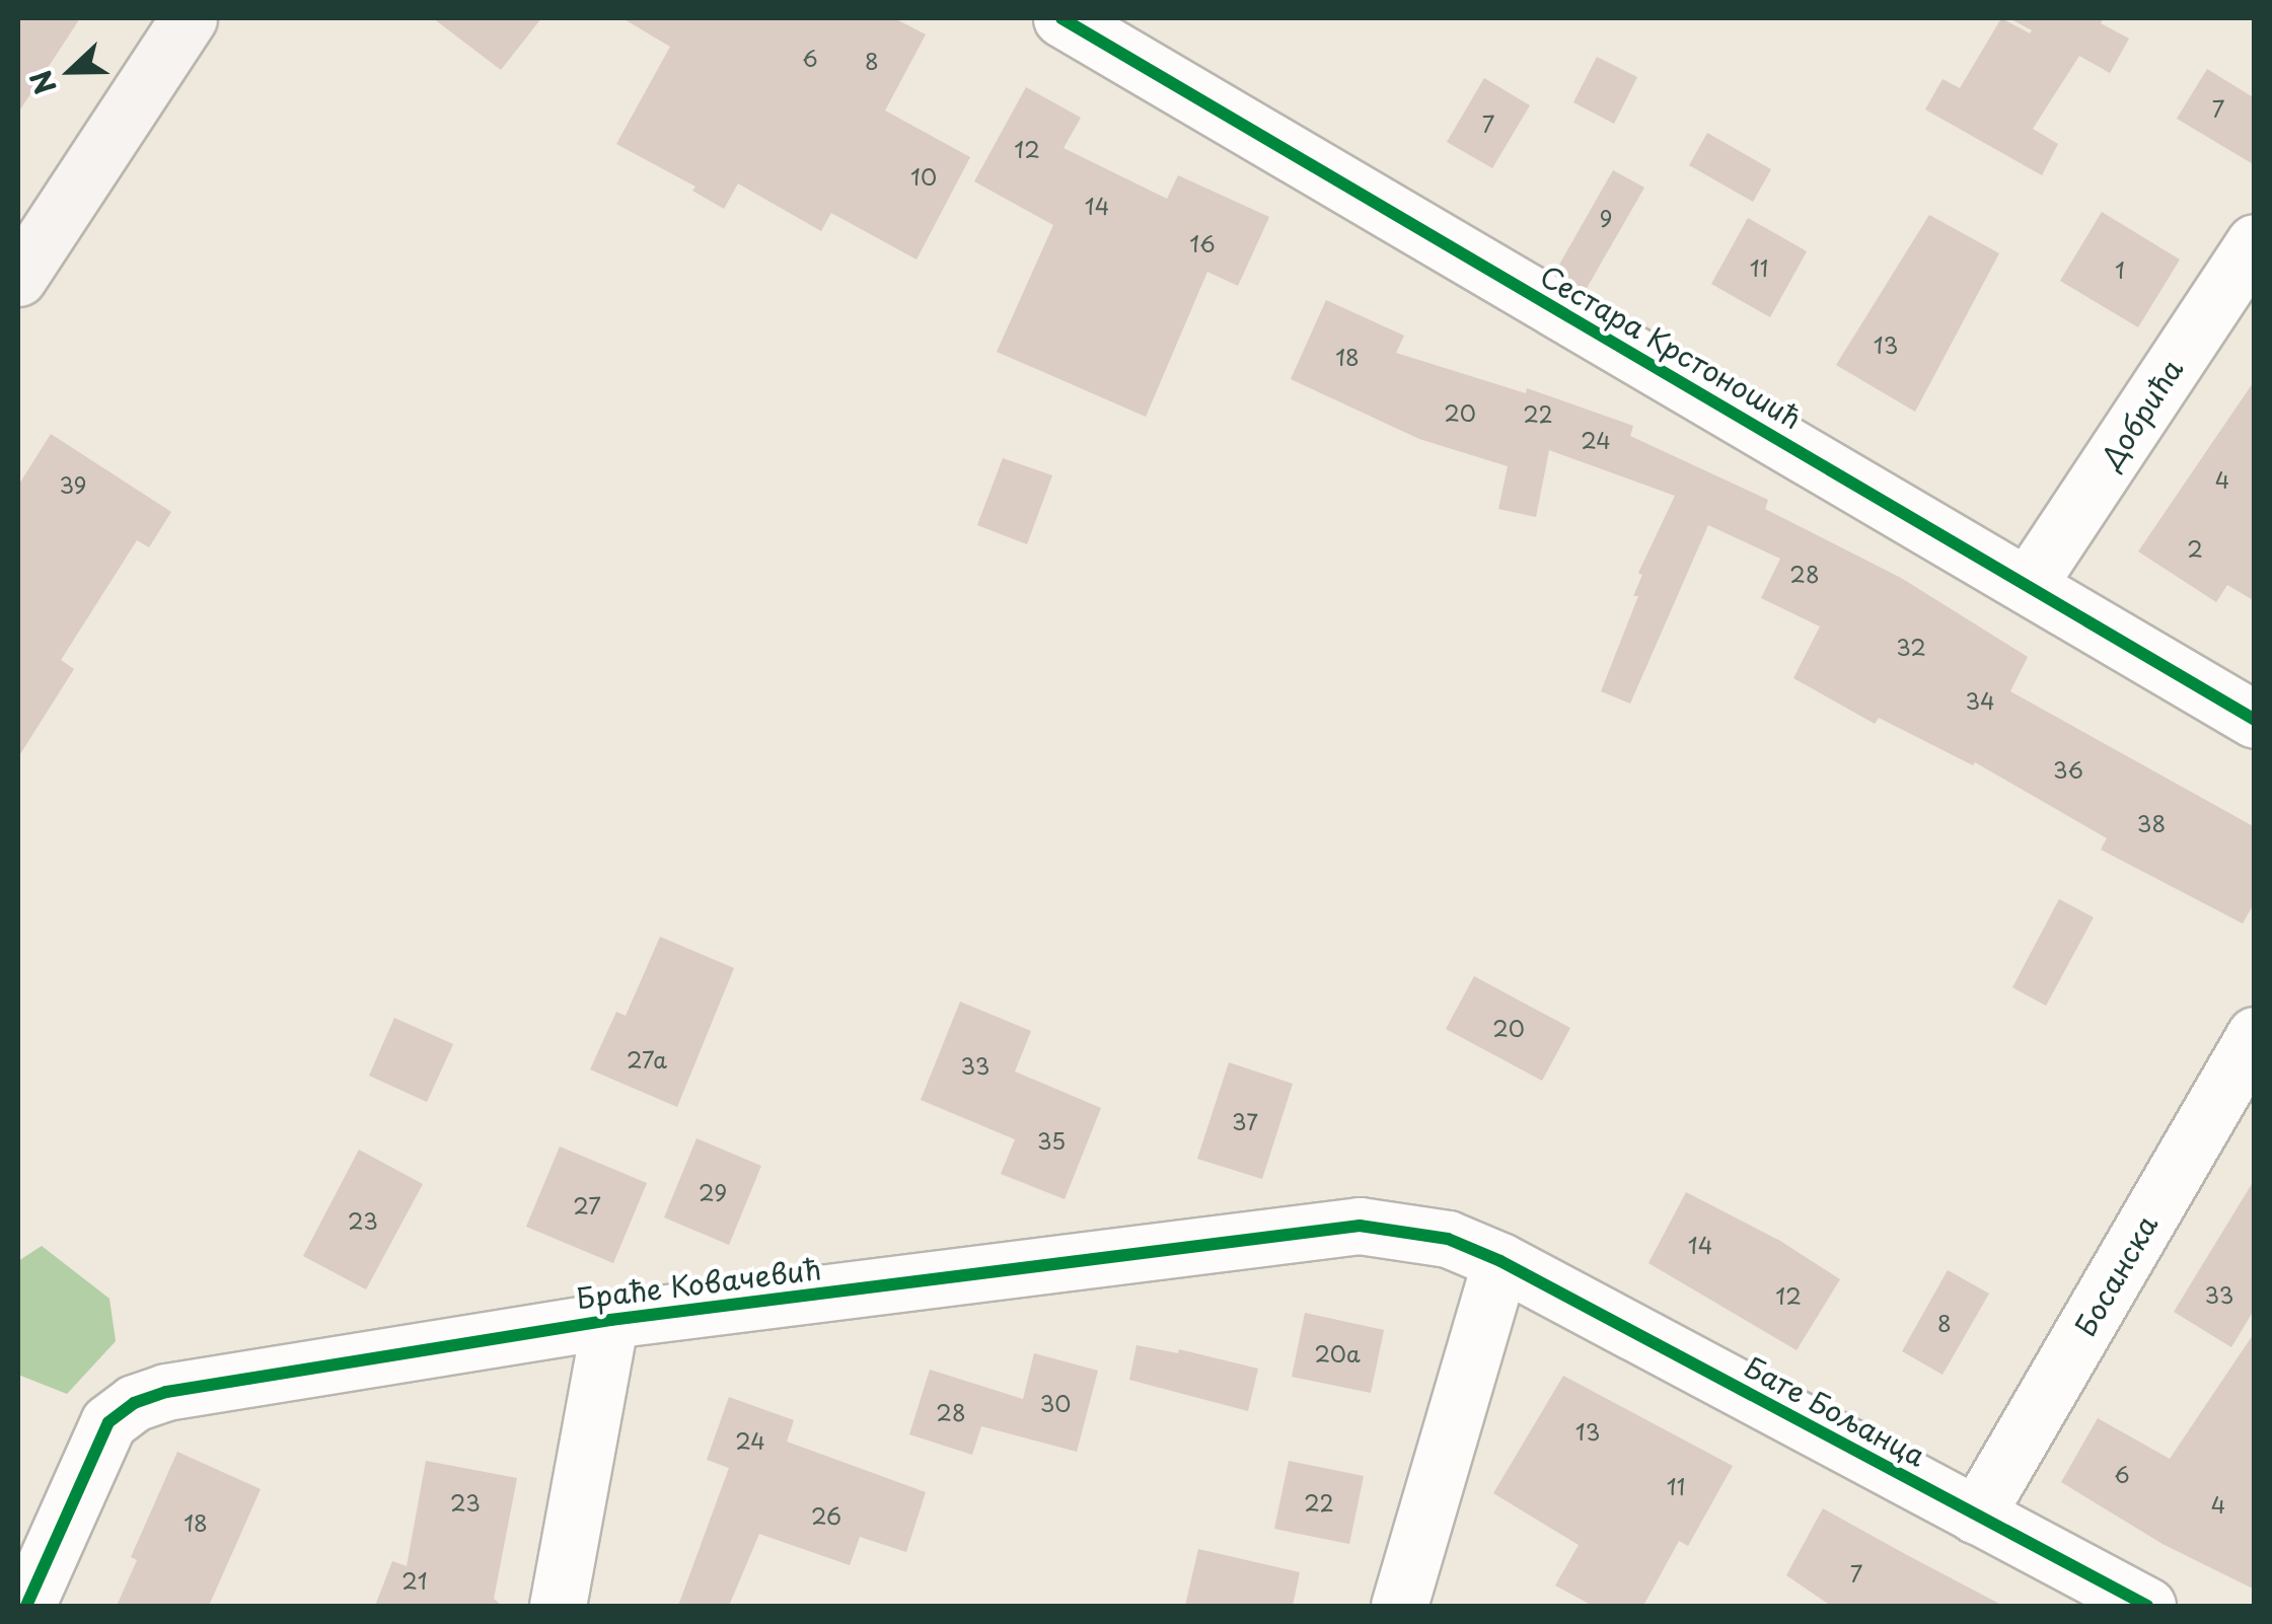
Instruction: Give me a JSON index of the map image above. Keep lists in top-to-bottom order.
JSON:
{
  "streets": {
    "street": [
      "Сестара Крстоношић",
      "Добрића",
      "Босанска",
      "Браће Ковачевић",
      "Бате Бољанца"
    ]
  },
  "crossings": [
    ["Сестара Крстоношић", "Добрића"],
    ["Босанска", "Бате Бољанца"],
    ["Браће Ковачевић", "Бате Бољанца"]
  ],
  "house_numbers": [
    "6",
    "8",
    "7",
    "7",
    "12",
    "10",
    "14",
    "9",
    "16",
    "11",
    "1",
    "13",
    "18",
    "20",
    "22",
    "24",
    "4",
    "39",
    "2",
    "28",
    "32",
    "34",
    "36",
    "38",
    "20",
    "27a",
    "33",
    "37",
    "35",
    "29",
    "27",
    "23",
    "14",
    "33",
    "12",
    "8",
    "20a",
    "30",
    "28",
    "13",
    "24",
    "6",
    "11",
    "23",
    "22",
    "4",
    "26",
    "18",
    "7",
    "21"
  ],
  "north": "left"
}
